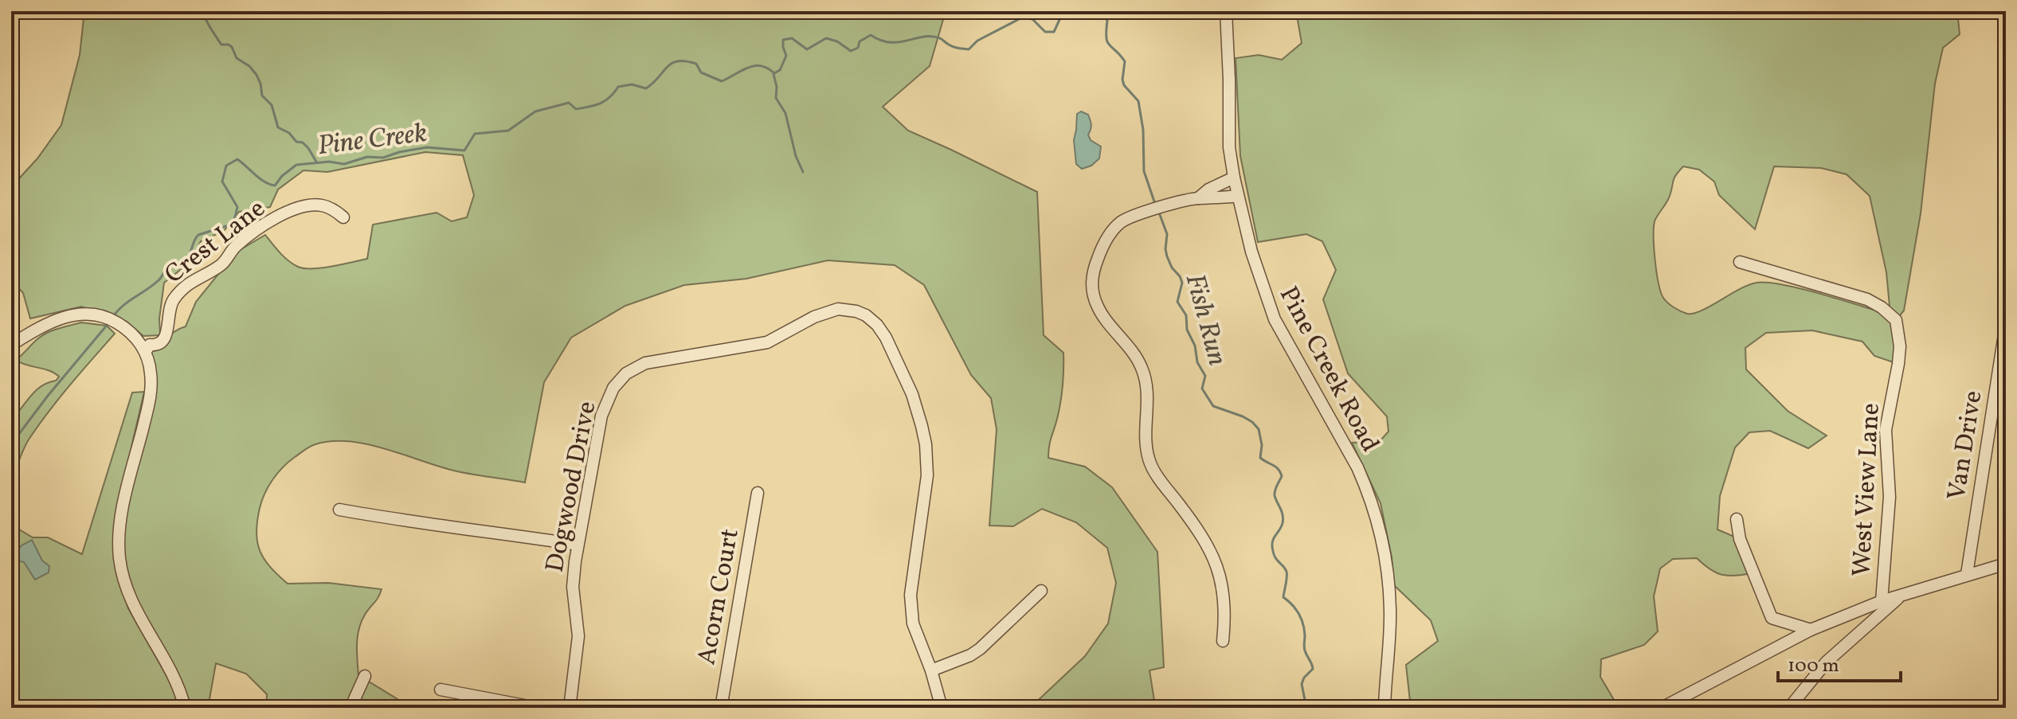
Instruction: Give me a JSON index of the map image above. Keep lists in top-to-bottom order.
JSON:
{
  "streets": {
    "street": [
      "Crest Lane",
      "Pine Creek Road",
      "Van Drive",
      "Dogwood Drive",
      "West View Lane",
      "Acorn Court"
    ]
  },
  "water": ["Pine Creek", "Fish Run"],
  "scale_bar": "100 m"
}
